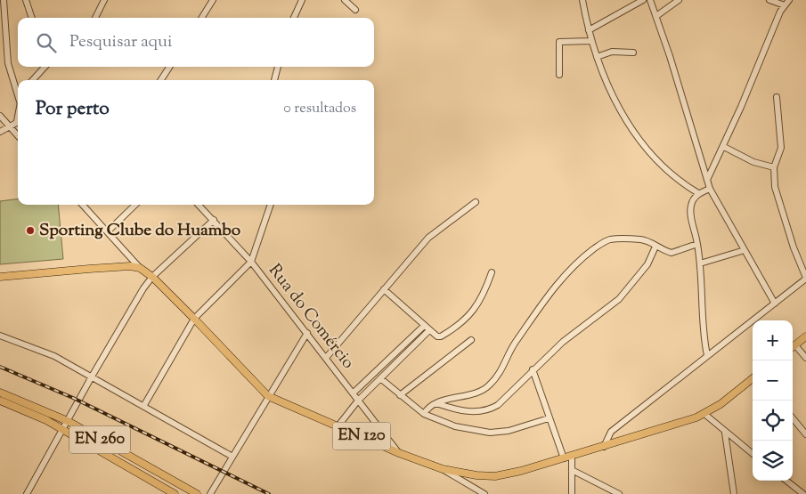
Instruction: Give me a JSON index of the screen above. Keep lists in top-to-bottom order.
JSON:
{
  "streets": {
    "main road": ["EN 120", "EN 260"],
    "street": ["Rua do Comércio"]
  },
  "crossings": [
    ["Rua do Comércio", "EN 120"]
  ],
  "places": ["Sporting Clube do Huambo"],
  "page": {
    "search": "Pesquisar aqui",
    "heading": ["Por perto", "0 resultados"],
    "map_buttons": ["+", "−"]
  }
}
